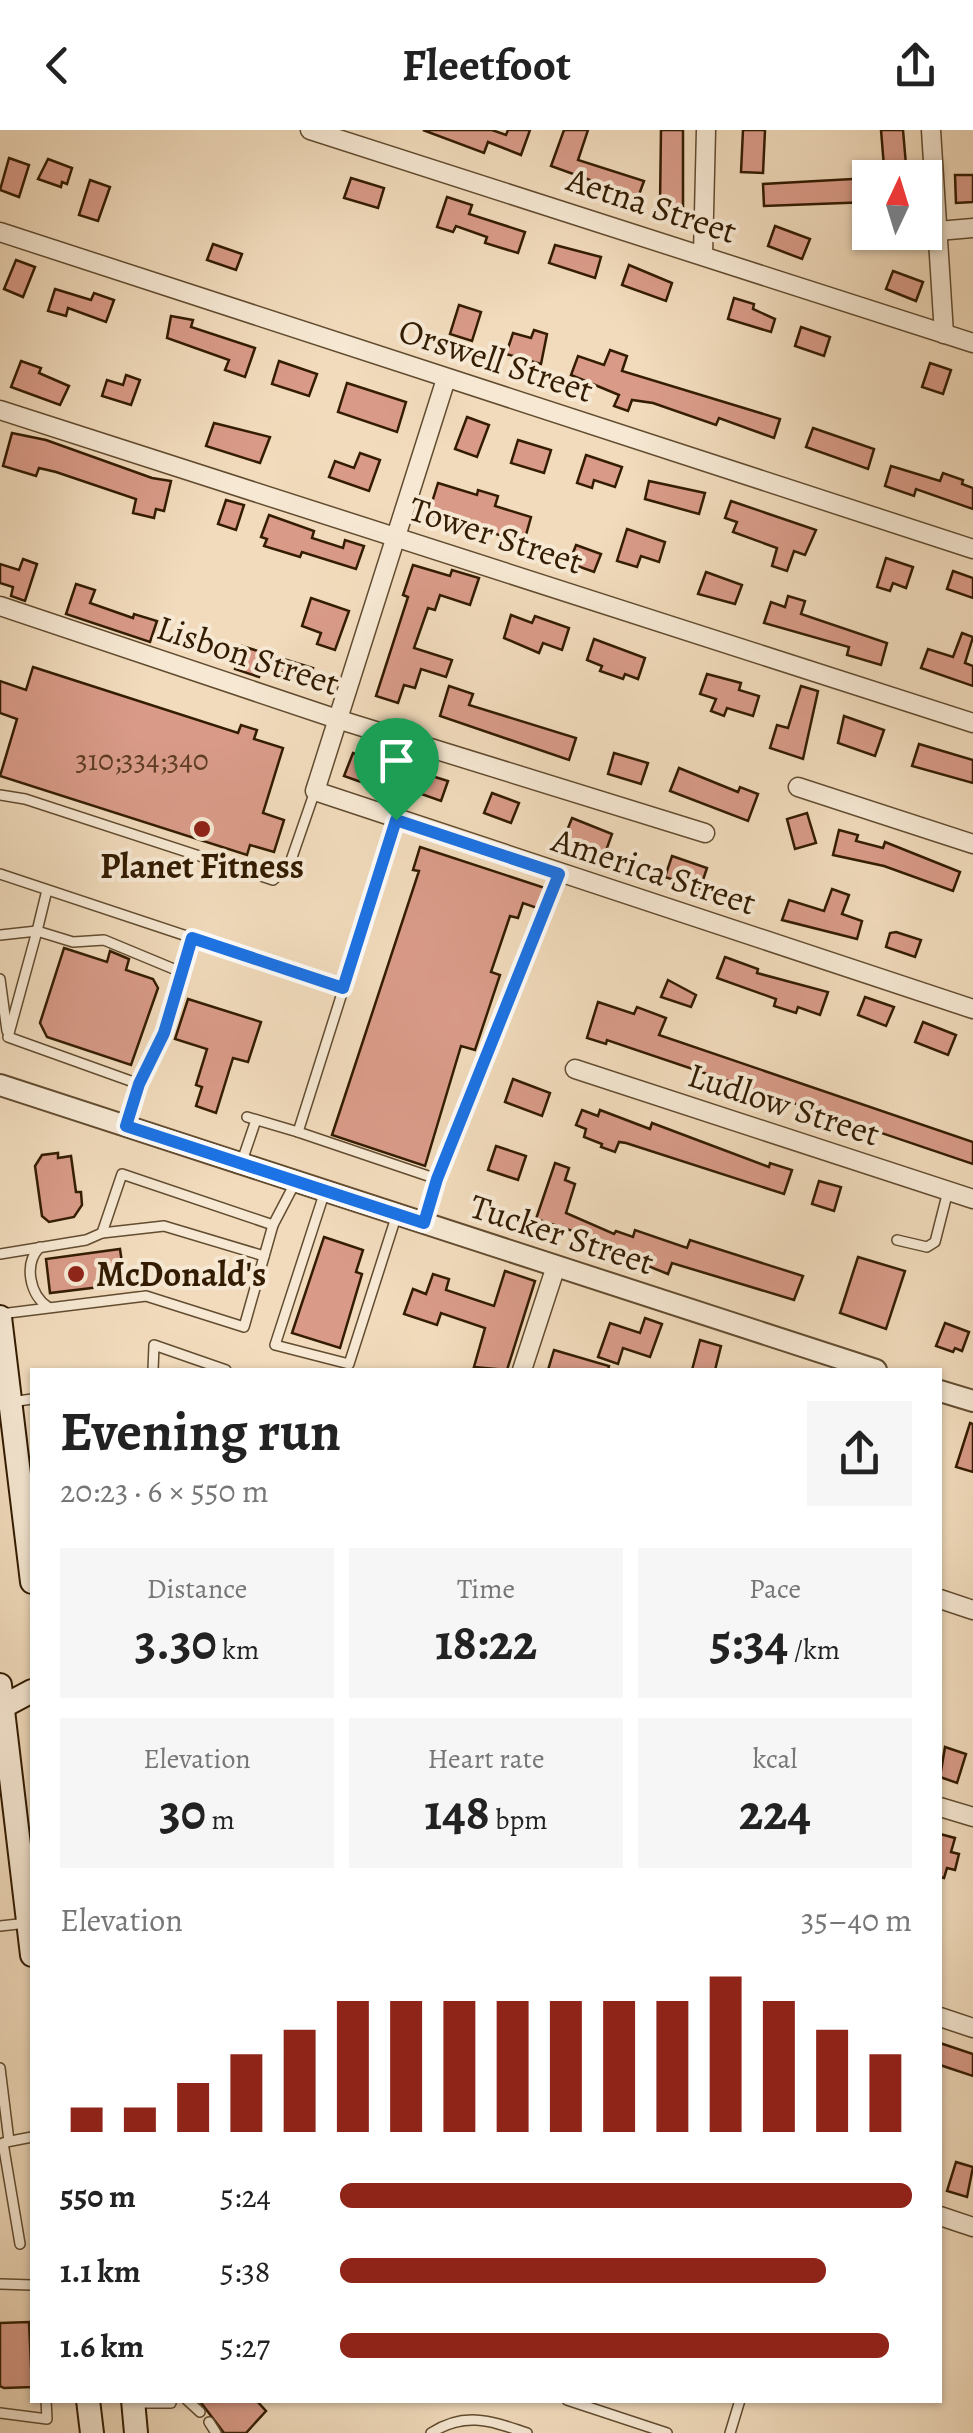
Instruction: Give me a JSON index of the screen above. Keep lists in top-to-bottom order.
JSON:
{
  "streets": {
    "street": [
      "Aetna Street",
      "Orswell Street",
      "Tower Street",
      "Lisbon Street",
      "America Street",
      "Ludlow Street",
      "Tucker Street"
    ]
  },
  "places": ["Planet Fitness", "McDonald's"],
  "house_numbers": ["310;334;340"],
  "north": "top",
  "page": {
    "header": "Fleetfoot",
    "heading": ["Evening run", "20:23 · 6 × 550 m"],
    "stats": [
      ["Distance", "3.30 km"],
      ["Time", "18:22"],
      ["Pace", "5:34 /km"],
      ["Elevation", "30 m"],
      ["Heart rate", "148 bpm"],
      ["kcal", "224"]
    ],
    "chart": ["Elevation", "35–40 m"],
    "list": [
      {
        "name": "550 m",
        "note": "5:24"
      },
      {
        "name": "1.1 km",
        "note": "5:38"
      },
      {
        "name": "1.6 km",
        "note": "5:27"
      }
    ]
  }
}
